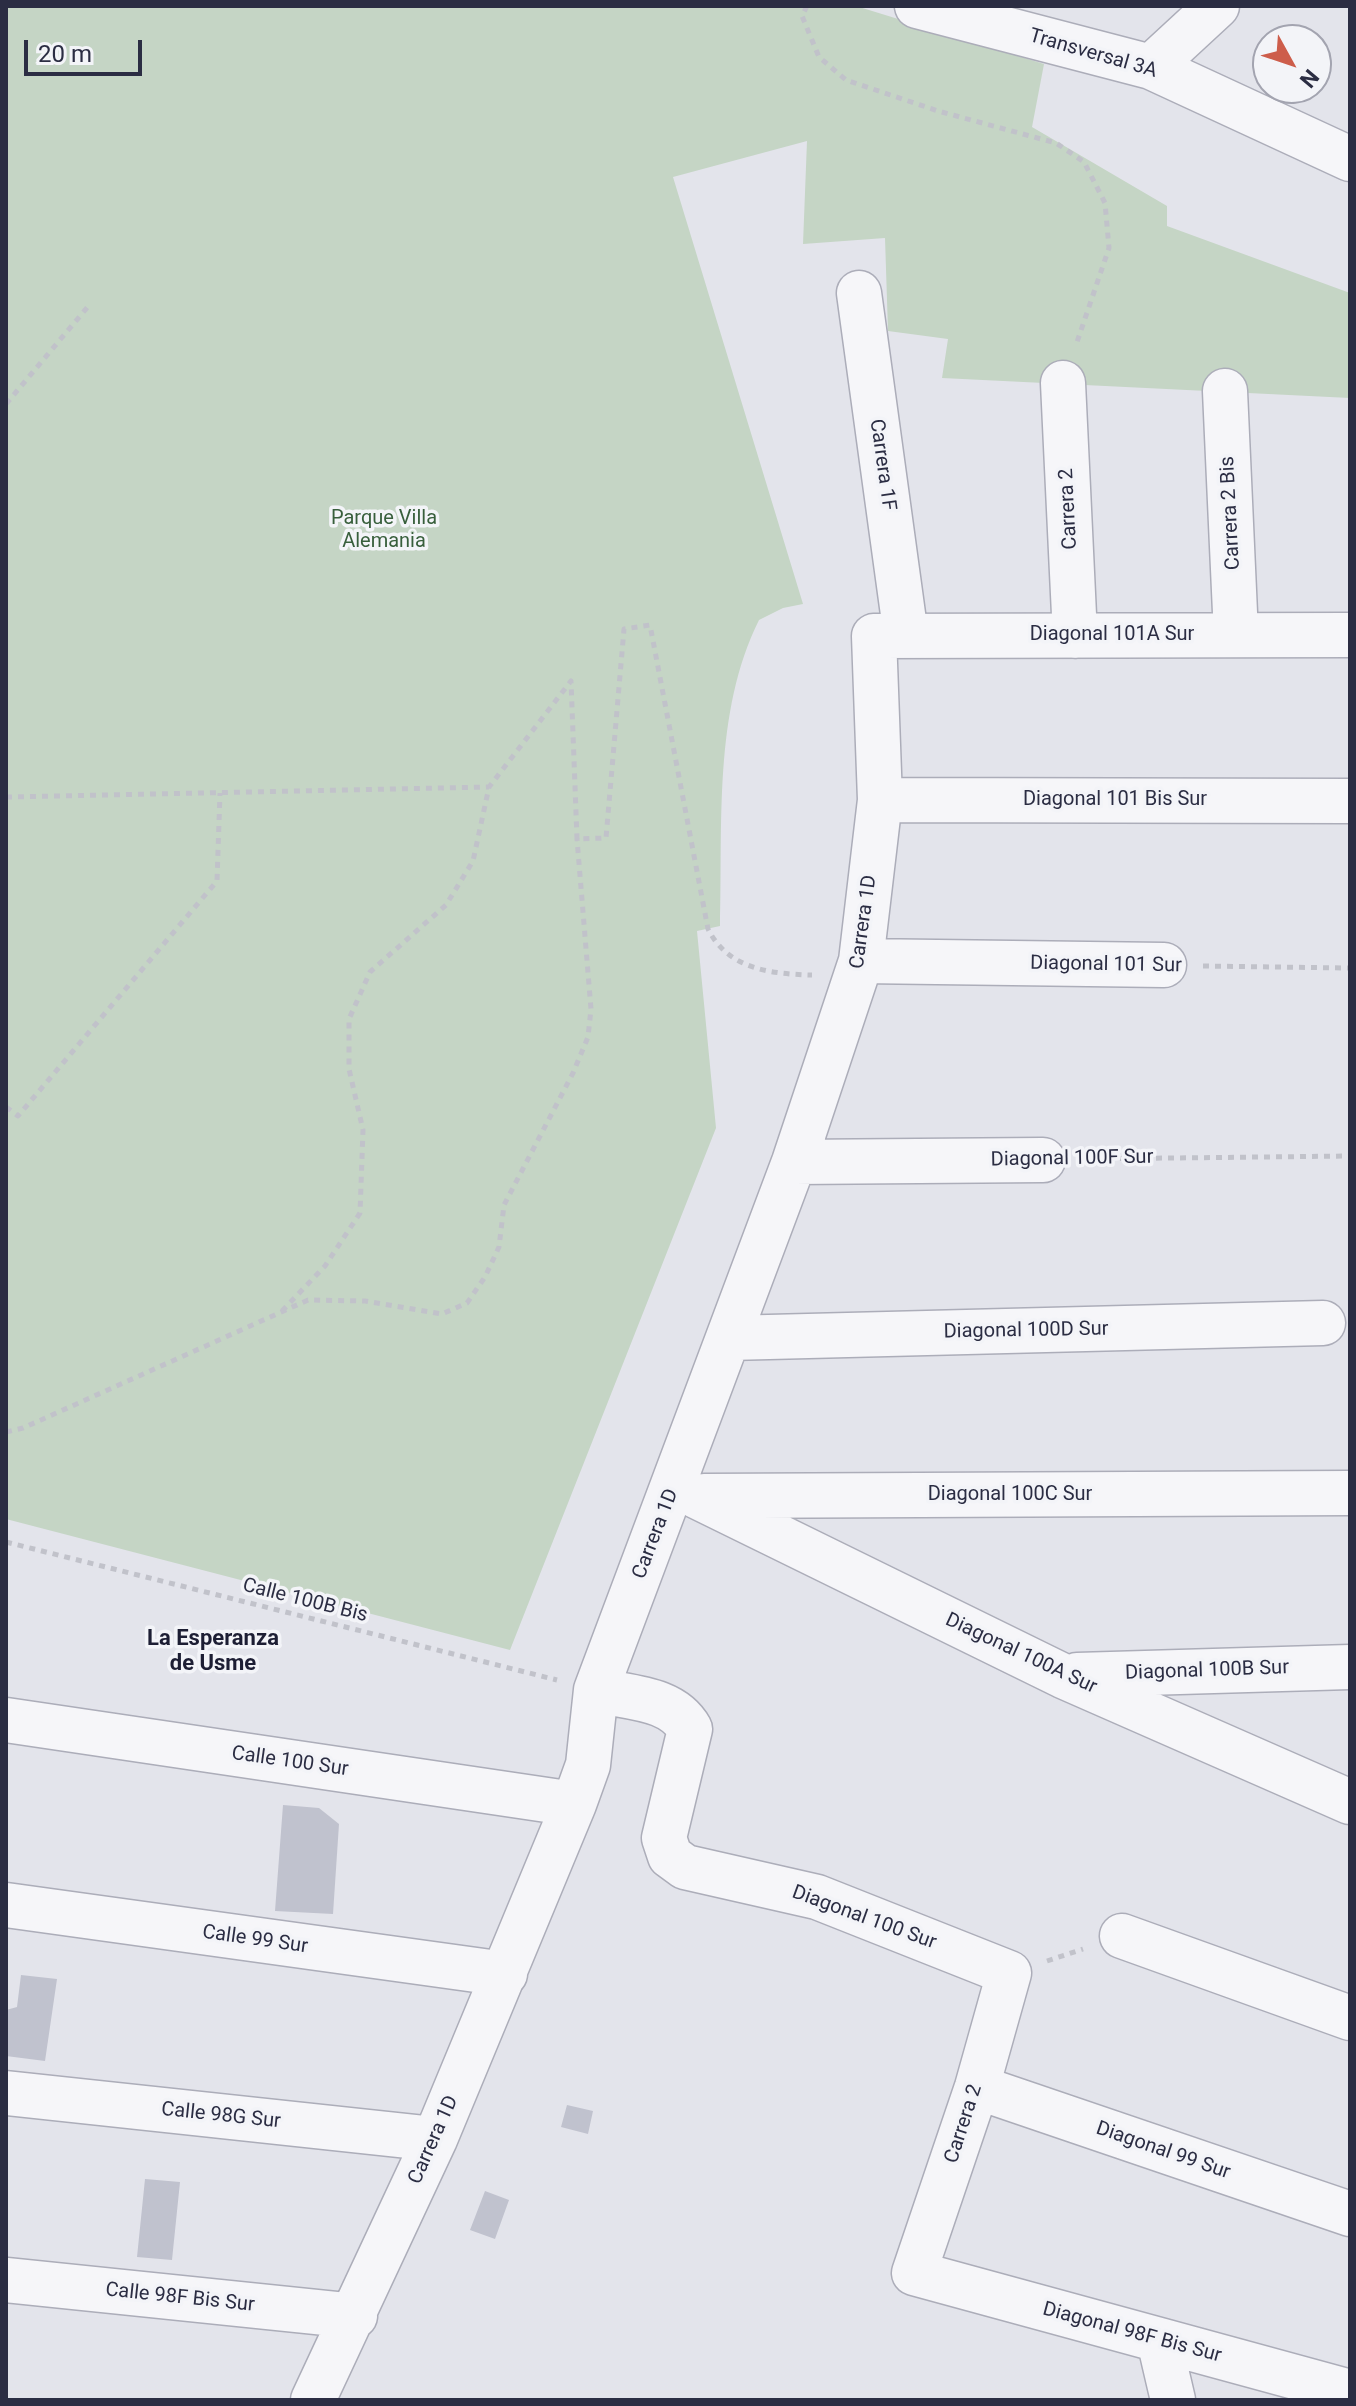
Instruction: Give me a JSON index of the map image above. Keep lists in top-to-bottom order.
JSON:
{
  "streets": {
    "street": [
      "Transversal 3A",
      "Carrera 1F",
      "Carrera 2",
      "Carrera 2 Bis",
      "Diagonal 101A Sur",
      "Diagonal 101 Bis Sur",
      "Carrera 1D",
      "Diagonal 101 Sur",
      "Diagonal 100F Sur",
      "Diagonal 100D Sur",
      "Diagonal 100C Sur",
      "Diagonal 100A Sur",
      "Diagonal 100B Sur",
      "Calle 100 Sur",
      "Diagonal 100 Sur",
      "Calle 99 Sur",
      "Calle 98G Sur",
      "Diagonal 99 Sur",
      "Calle 98F Bis Sur",
      "Diagonal 98F Bis Sur"
    ],
    "path": ["Calle 100B Bis"]
  },
  "crossings": [
    ["Carrera 1F", "Diagonal 101A Sur"],
    ["Carrera 1F", "Carrera 1D"],
    ["Carrera 2", "Diagonal 101A Sur"],
    ["Carrera 2", "Diagonal 100 Sur"],
    ["Carrera 2", "Diagonal 99 Sur"],
    ["Carrera 2", "Diagonal 98F Bis Sur"],
    ["Carrera 2 Bis", "Diagonal 101A Sur"],
    ["Diagonal 101A Sur", "Carrera 1D"],
    ["Diagonal 101 Bis Sur", "Carrera 1D"],
    ["Carrera 1D", "Diagonal 101 Sur"],
    ["Carrera 1D", "Diagonal 100F Sur"],
    ["Carrera 1D", "Diagonal 100D Sur"],
    ["Carrera 1D", "Diagonal 100C Sur"],
    ["Carrera 1D", "Calle 100B Bis"],
    ["Carrera 1D", "Diagonal 100A Sur"],
    ["Carrera 1D", "Calle 100 Sur"],
    ["Carrera 1D", "Diagonal 100 Sur"],
    ["Carrera 1D", "Calle 99 Sur"],
    ["Carrera 1D", "Calle 98G Sur"],
    ["Carrera 1D", "Calle 98F Bis Sur"],
    ["Diagonal 100C Sur", "Diagonal 100A Sur"],
    ["Calle 100B Bis", "Diagonal 100 Sur"],
    ["Diagonal 100A Sur", "Diagonal 100B Sur"]
  ],
  "districts": ["La Esperanza de Usme"],
  "parks": ["Parque Villa Alemania"],
  "scale_bar": "20 m",
  "north": "bottom right"
}
